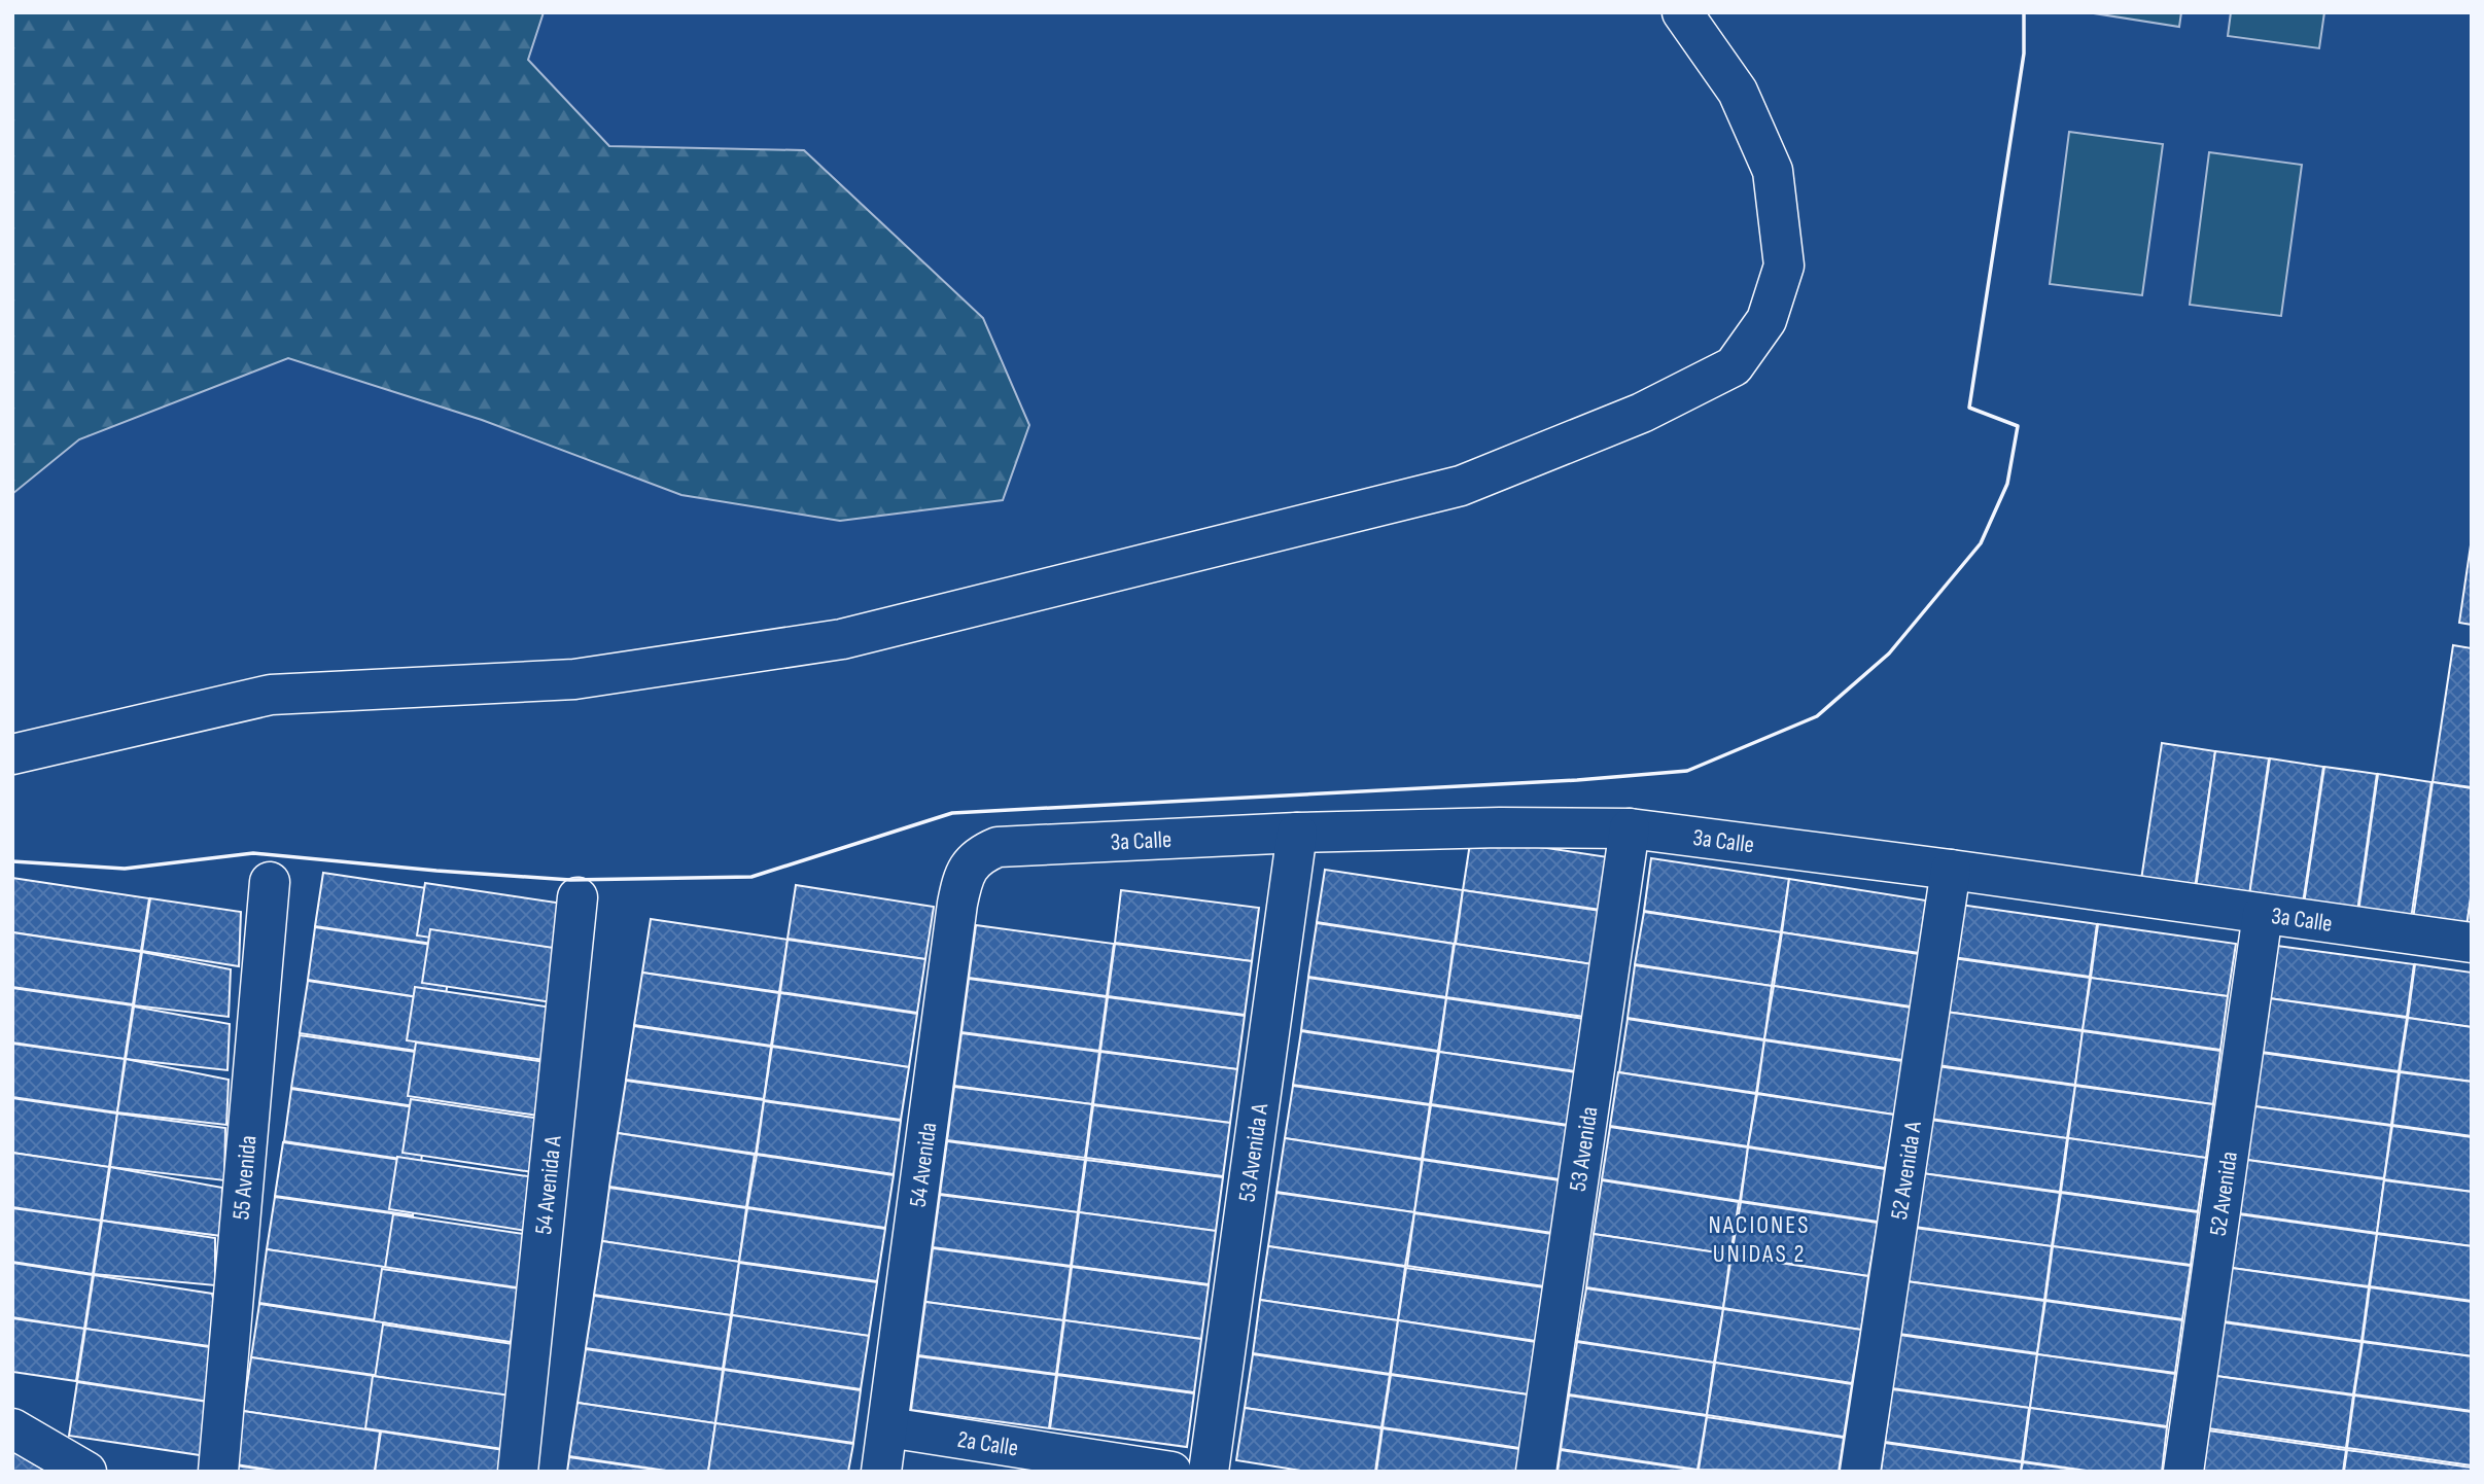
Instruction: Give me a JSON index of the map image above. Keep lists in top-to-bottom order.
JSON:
{
  "streets": {
    "street": [
      "3a Calle",
      "53 Avenida",
      "53 Avenida A",
      "54 Avenida",
      "52 Avenida A",
      "55 Avenida",
      "54 Avenida A",
      "52 Avenida",
      "2a Calle"
    ]
  },
  "crossings": [
    ["3a Calle", "53 Avenida"],
    ["3a Calle", "53 Avenida A"],
    ["3a Calle", "54 Avenida"],
    ["3a Calle", "52 Avenida A"],
    ["3a Calle", "52 Avenida"],
    ["54 Avenida", "2a Calle"]
  ],
  "districts": ["NACIONES UNIDAS 2"]
}
